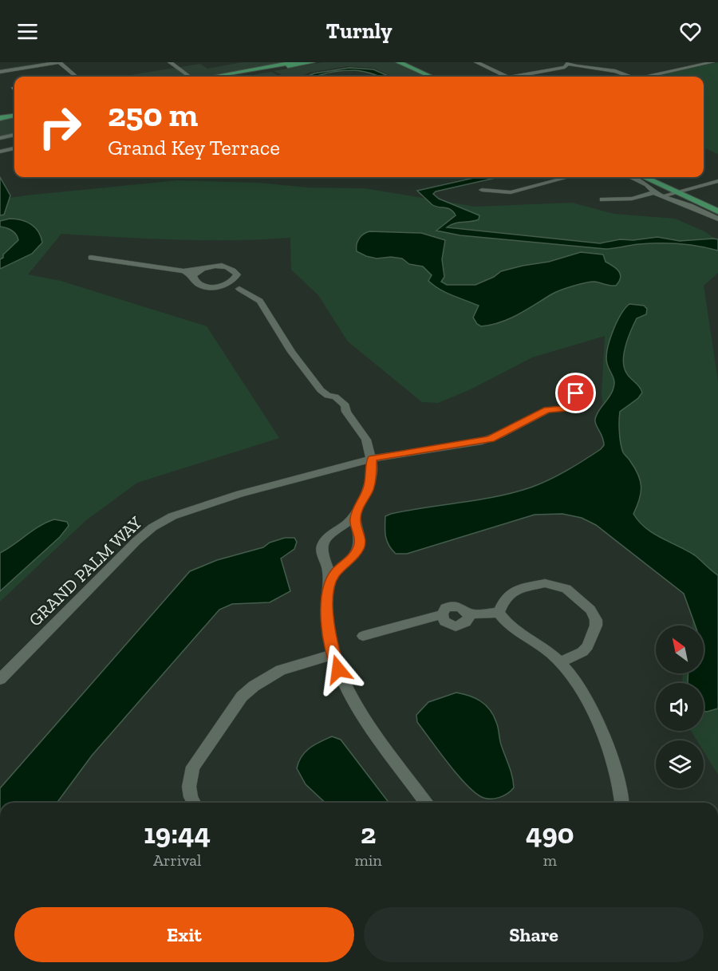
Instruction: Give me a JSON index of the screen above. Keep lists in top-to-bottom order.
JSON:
{
  "streets": {
    "street": ["GRAND PALM WAY"]
  },
  "north": "top left",
  "page": {
    "header": "Turnly",
    "turn": ["250 m", "Grand Key Terrace"],
    "eta": [
      "19:44",
      "Arrival",
      "2",
      "min",
      "490",
      "m"
    ],
    "buttons": ["Exit", "Share"]
  }
}
